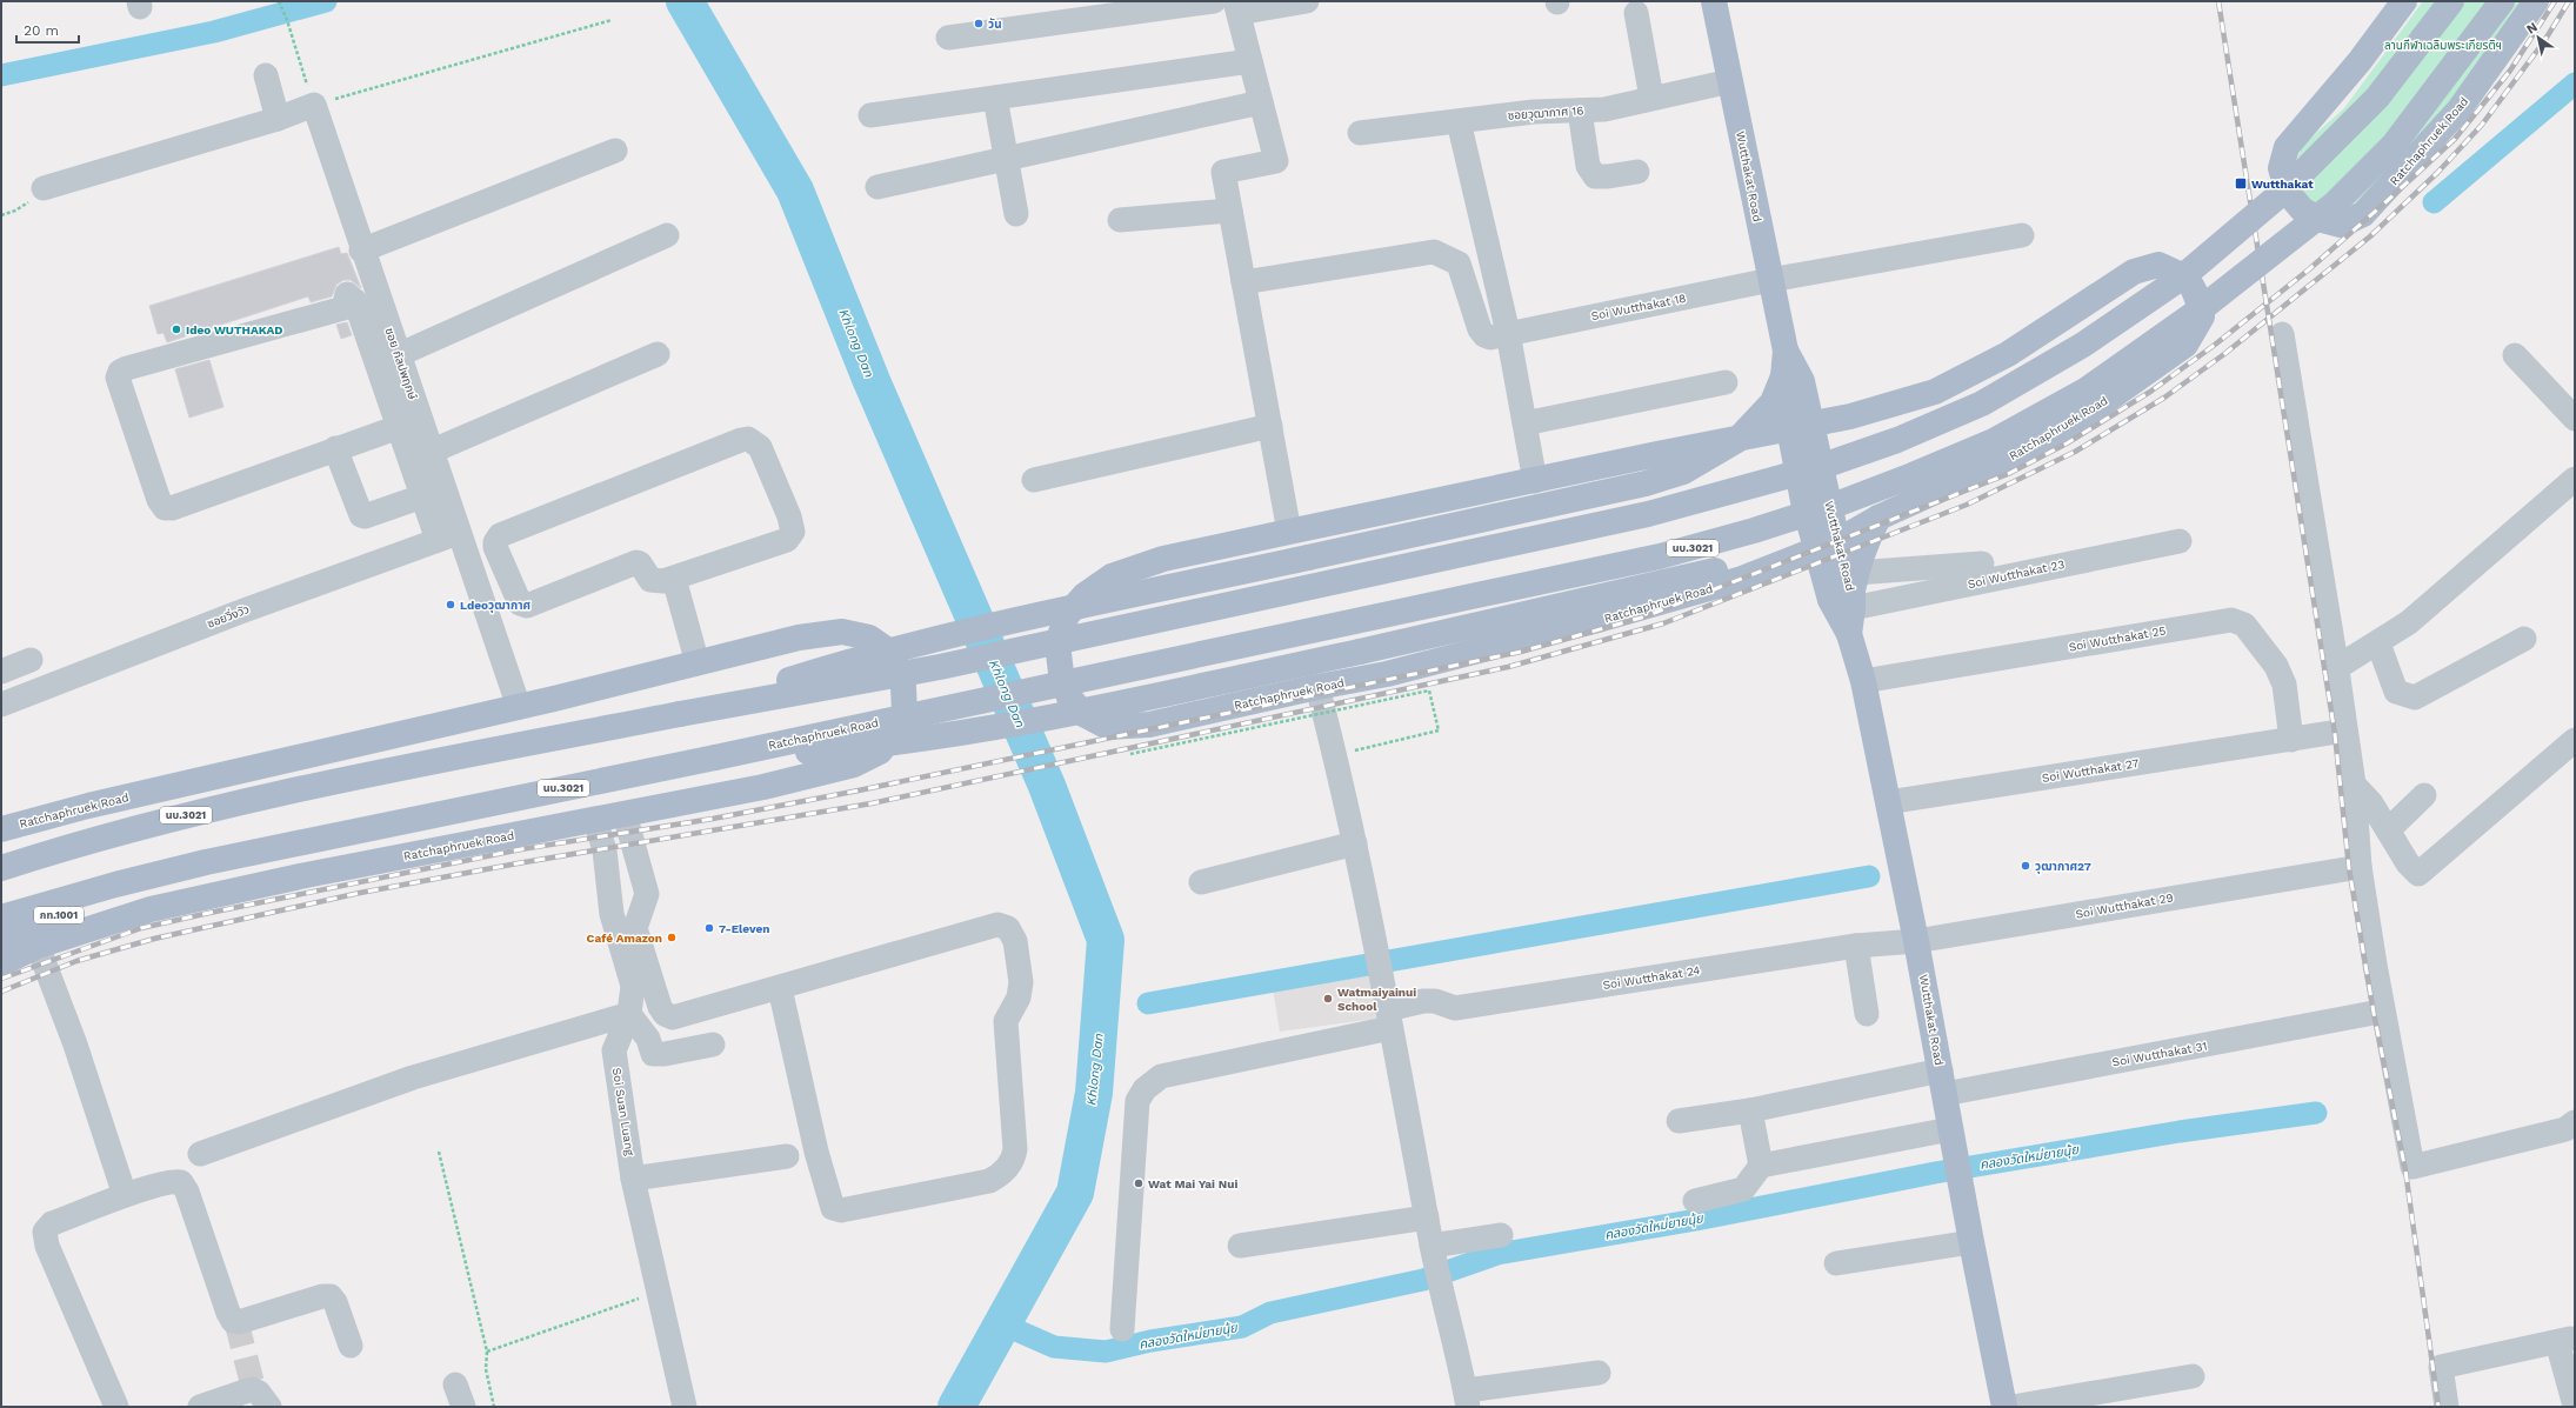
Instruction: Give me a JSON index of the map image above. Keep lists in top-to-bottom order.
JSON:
{
  "streets": {
    "main road": [
      "Ratchaphruek Road",
      "Wutthakat Road",
      "นบ.3021",
      "กท.1001"
    ],
    "street": [
      "ซอยวุฒากาศ 16",
      "Soi Wutthakat 18",
      "ซอย กัลปพฤกษ์",
      "Soi Wutthakat 23",
      "ซอยวิ่งวัว",
      "Soi Wutthakat 25",
      "Soi Wutthakat 27",
      "Soi Wutthakat 29",
      "Soi Wutthakat 24",
      "Soi Wutthakat 31",
      "Soi Suan Luang"
    ]
  },
  "crossings": [
    ["ซอยวุฒากาศ 16", "Wutthakat Road"],
    ["Ratchaphruek Road", "Wutthakat Road"],
    ["Ratchaphruek Road", "ซอย กัลปพฤกษ์"],
    ["Ratchaphruek Road", "กท.1001"],
    ["Ratchaphruek Road", "Soi Suan Luang"],
    ["Wutthakat Road", "Soi Wutthakat 18"],
    ["Wutthakat Road", "Soi Wutthakat 23"],
    ["Wutthakat Road", "Soi Wutthakat 25"],
    ["Wutthakat Road", "Soi Wutthakat 27"],
    ["Wutthakat Road", "Soi Wutthakat 29"],
    ["Wutthakat Road", "Soi Wutthakat 24"],
    ["Wutthakat Road", "Soi Wutthakat 31"],
    ["ซอย กัลปพฤกษ์", "ซอยวิ่งวัว"],
    ["Soi Wutthakat 25", "Soi Wutthakat 27"],
    ["Soi Wutthakat 29", "Soi Wutthakat 24"]
  ],
  "water": ["Khlong Dan", "คลองวัดใหม่ยายนุ้ย"],
  "parks": ["ลานกีฬาเฉลิมพระเกียรติฯ"],
  "places": {
    "other": [
      "วัน",
      "Ideo WUTHAKAD",
      "Ldeoวุฒากาศ",
      "วุฒากาศ27",
      "7-Eleven",
      "Café Amazon",
      "Watmaiyainui School",
      "Wat Mai Yai Nui"
    ],
    "transit": ["Wutthakat"]
  },
  "scale_bar": "20 m",
  "north": "top left"
}
